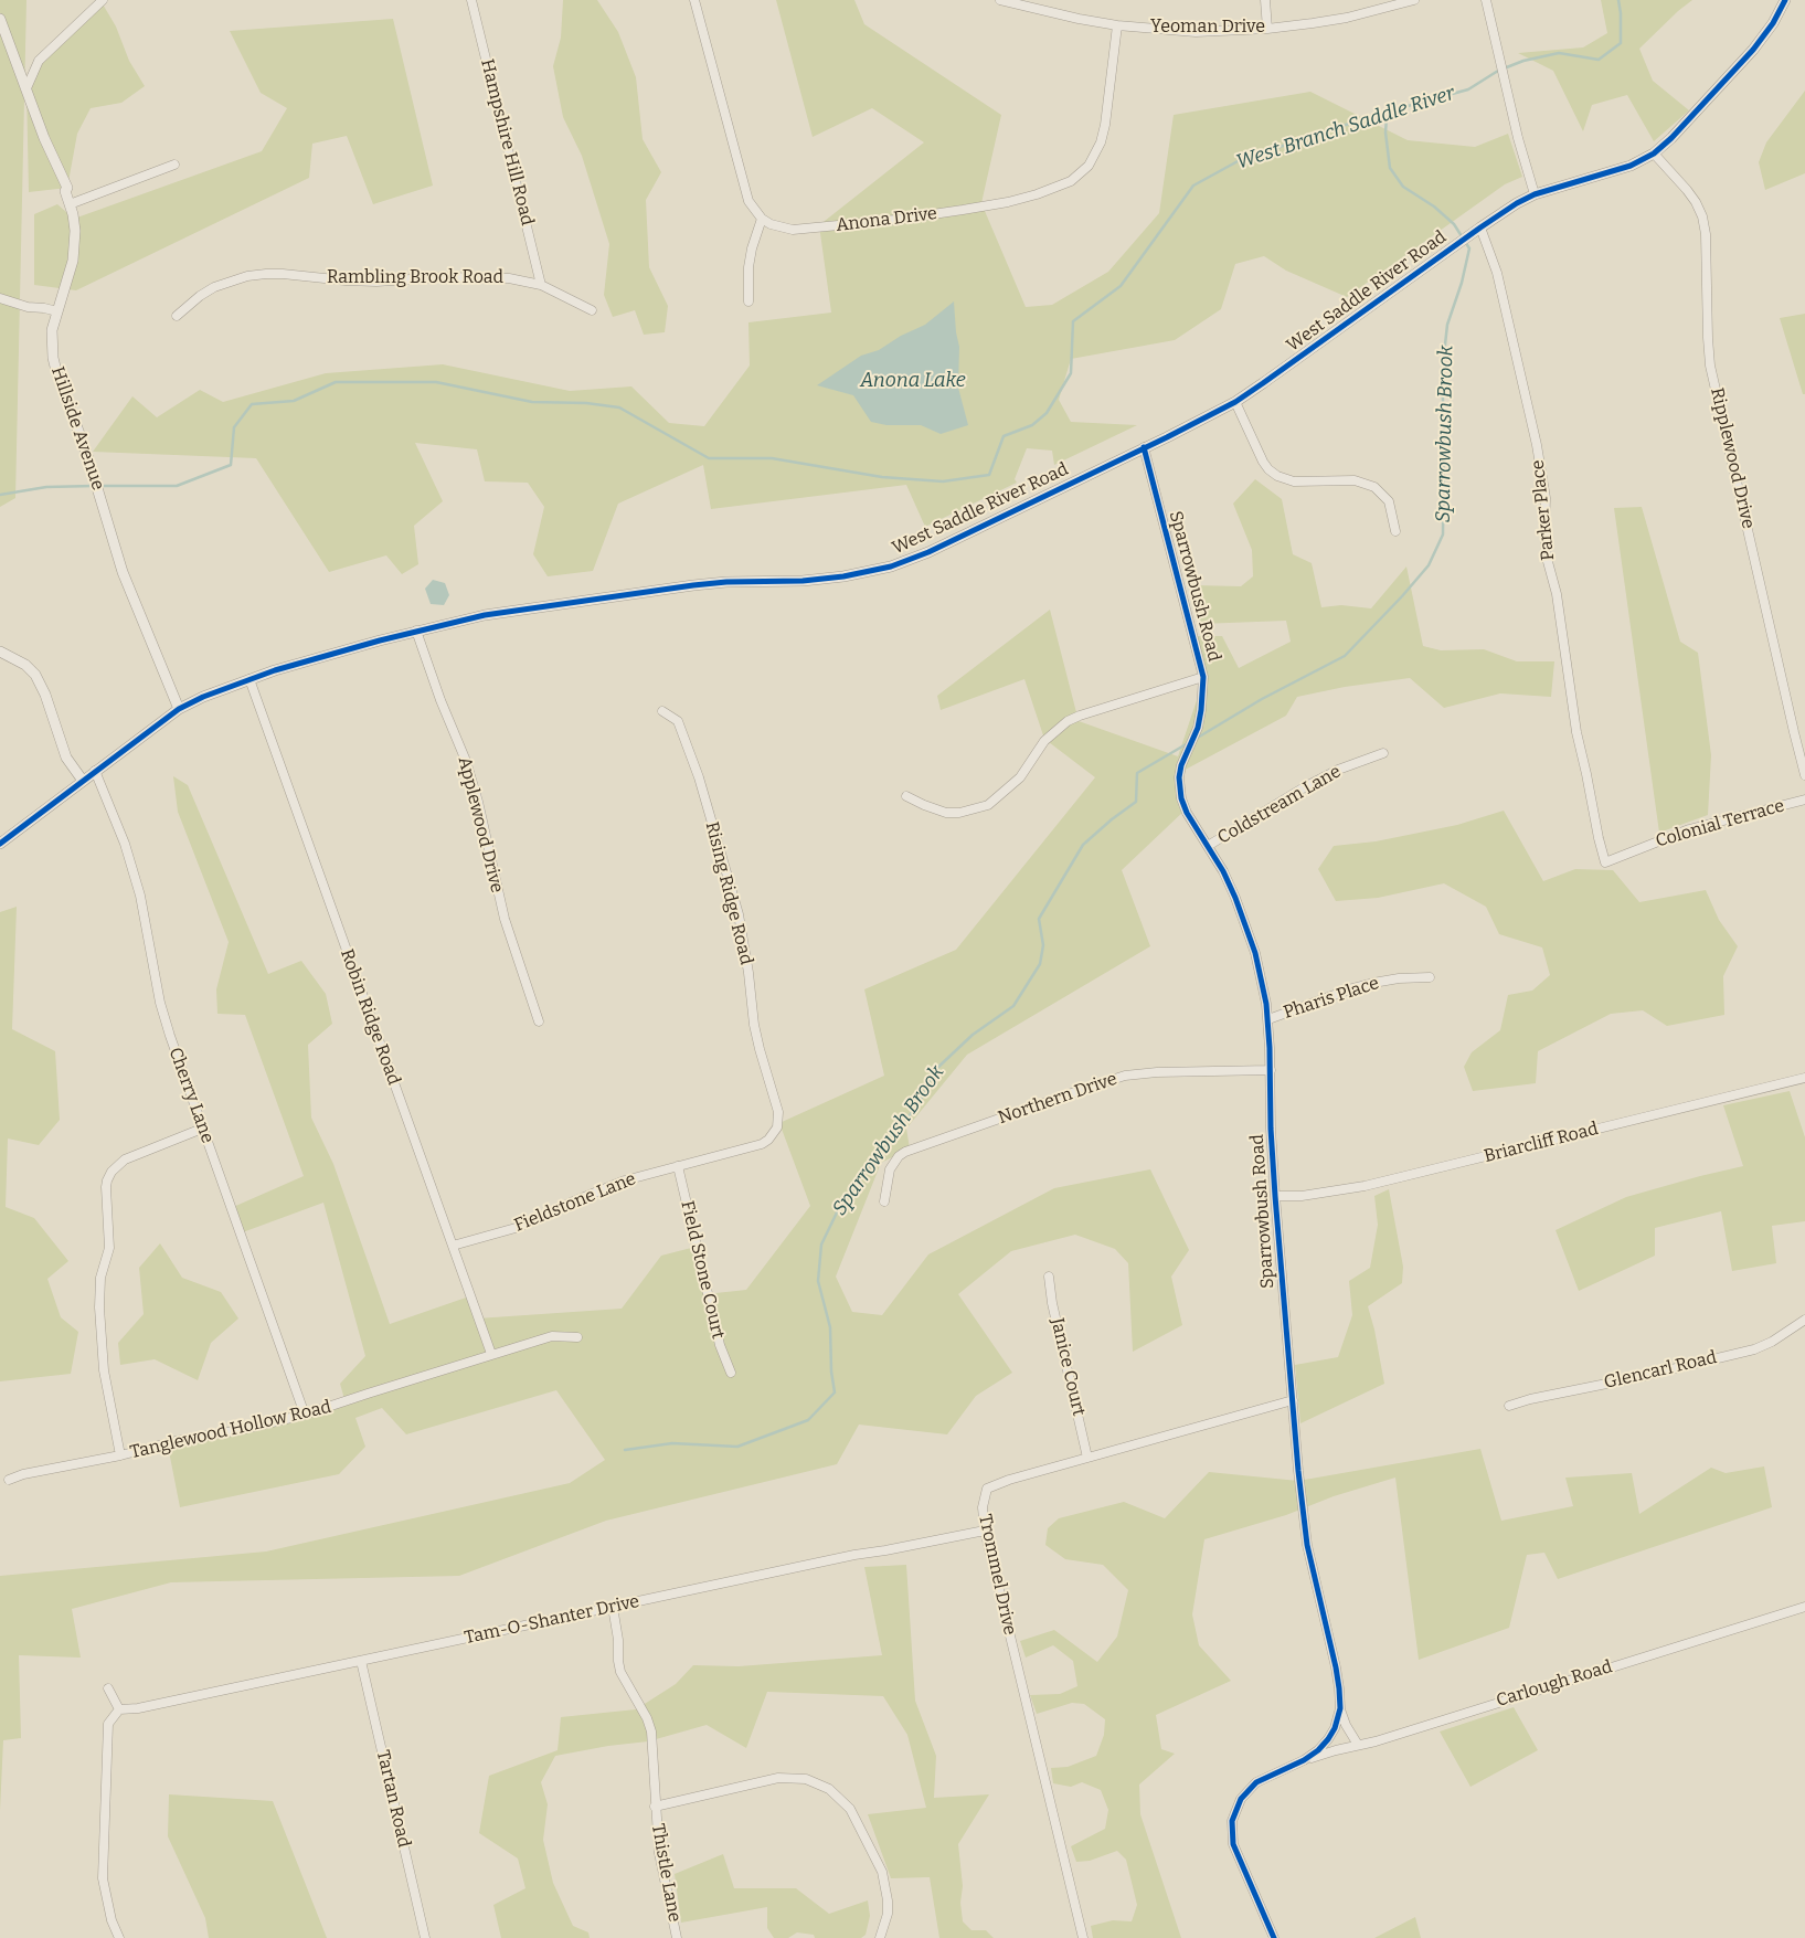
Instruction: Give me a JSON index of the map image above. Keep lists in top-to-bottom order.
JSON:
{
  "streets": {
    "street": [
      "Yeoman Drive",
      "Hampshire Hill Road",
      "Anona Drive",
      "Rambling Brook Road",
      "West Saddle River Road",
      "Hillside Avenue",
      "Ripplewood Drive",
      "Parker Place",
      "Sparrowbush Road",
      "Coldstream Lane",
      "Colonial Terrace",
      "Applewood Drive",
      "Rising Ridge Road",
      "Pharis Place",
      "Robin Ridge Road",
      "Cherry Lane",
      "Northern Drive",
      "Briarcliff Road",
      "Fieldstone Lane",
      "Field Stone Court",
      "Janice Court",
      "Glencarl Road",
      "Tanglewood Hollow Road",
      "Trommel Drive",
      "Tam-O-Shanter Drive",
      "Carlough Road",
      "Tartan Road",
      "Thistle Lane"
    ]
  },
  "crossings": [
    ["Yeoman Drive", "Anona Drive"],
    ["Hampshire Hill Road", "Rambling Brook Road"],
    ["West Saddle River Road", "Hillside Avenue"],
    ["West Saddle River Road", "Ripplewood Drive"],
    ["West Saddle River Road", "Parker Place"],
    ["West Saddle River Road", "Sparrowbush Road"],
    ["West Saddle River Road", "Applewood Drive"],
    ["West Saddle River Road", "Robin Ridge Road"],
    ["West Saddle River Road", "Cherry Lane"],
    ["Parker Place", "Colonial Terrace"],
    ["Sparrowbush Road", "Coldstream Lane"],
    ["Sparrowbush Road", "Pharis Place"],
    ["Sparrowbush Road", "Northern Drive"],
    ["Sparrowbush Road", "Briarcliff Road"],
    ["Sparrowbush Road", "Trommel Drive"],
    ["Sparrowbush Road", "Carlough Road"],
    ["Rising Ridge Road", "Fieldstone Lane"],
    ["Robin Ridge Road", "Fieldstone Lane"],
    ["Robin Ridge Road", "Tanglewood Hollow Road"],
    ["Cherry Lane", "Tanglewood Hollow Road"],
    ["Fieldstone Lane", "Field Stone Court"],
    ["Janice Court", "Trommel Drive"],
    ["Trommel Drive", "Tam-O-Shanter Drive"],
    ["Tam-O-Shanter Drive", "Tartan Road"],
    ["Tam-O-Shanter Drive", "Thistle Lane"]
  ],
  "water": ["West Branch Saddle River", "Anona Lake", "Sparrowbush Brook"]
}
